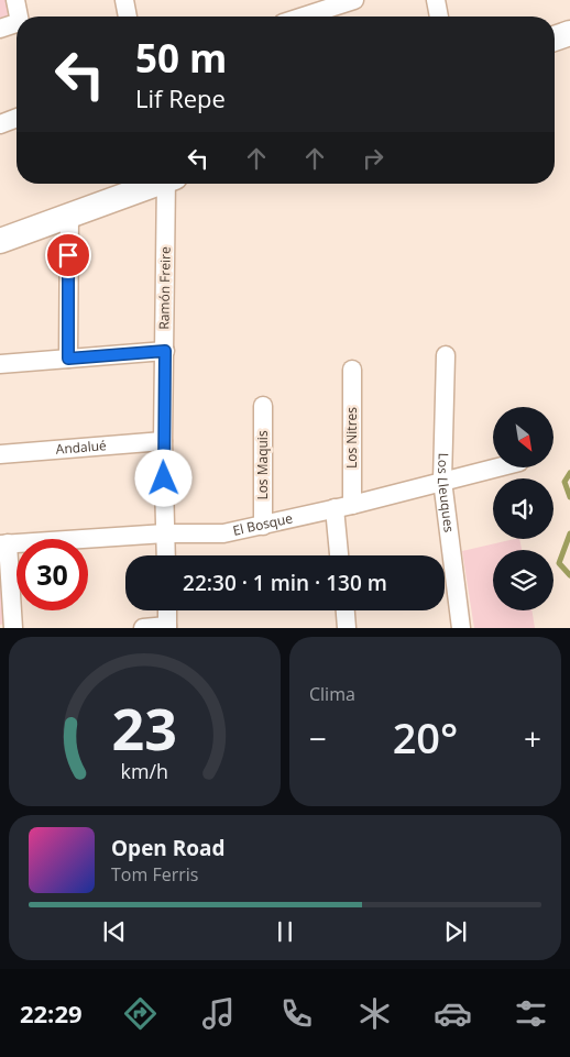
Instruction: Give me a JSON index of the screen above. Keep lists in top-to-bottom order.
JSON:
{
  "streets": {
    "street": [
      "Ramón Freire",
      "Los Nitres",
      "Andalué",
      "Los Maquis",
      "Los Lleuques",
      "El Bosque"
    ]
  },
  "crossings": [
    ["Ramón Freire", "Andalué"],
    ["Ramón Freire", "El Bosque"],
    ["Los Nitres", "El Bosque"],
    ["Los Maquis", "El Bosque"],
    ["Los Lleuques", "El Bosque"]
  ],
  "north": "bottom right",
  "page": {
    "turn": ["50 m", "Lif Repe"],
    "limit": "30",
    "trip": "22:30 · 1 min · 130 m",
    "tile": "Clima",
    "heat": ["−", "20°", "+"],
    "song": ["Open Road", "Tom Ferris"],
    "tabs": "22:29",
    "gauge": ["23", "km/h"]
  }
}
